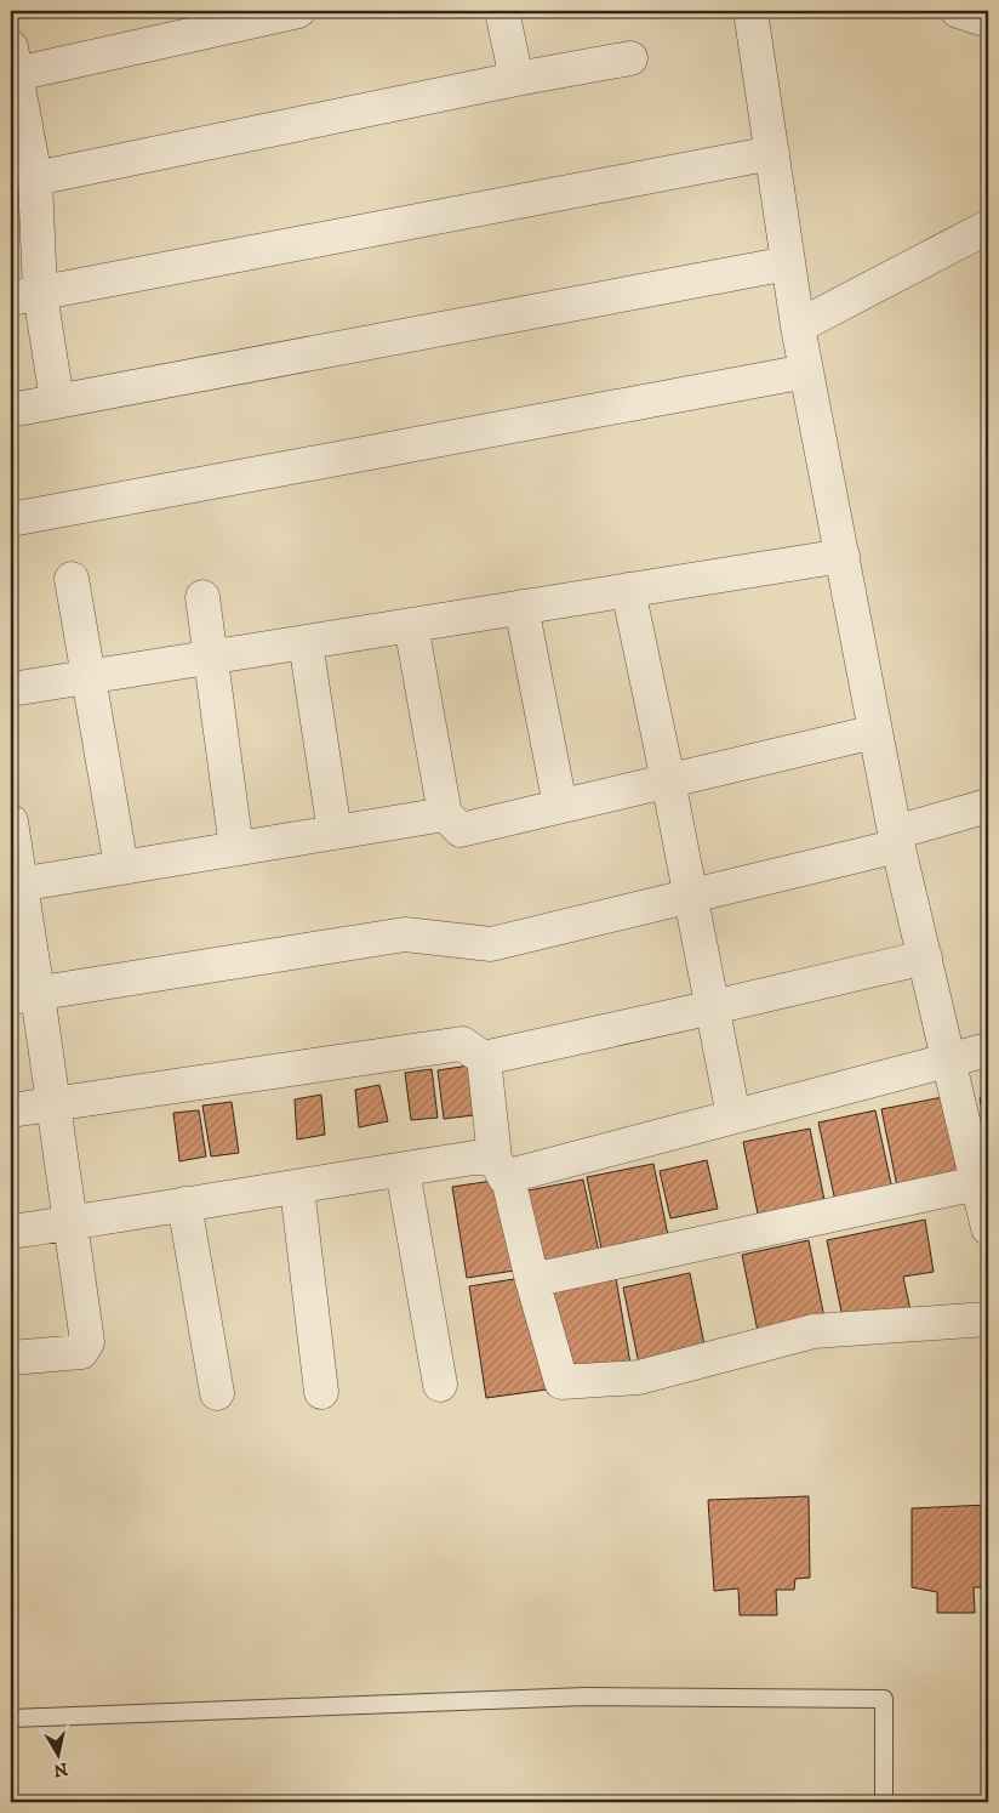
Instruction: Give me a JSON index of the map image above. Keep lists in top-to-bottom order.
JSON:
{
  "north": "bottom"
}
